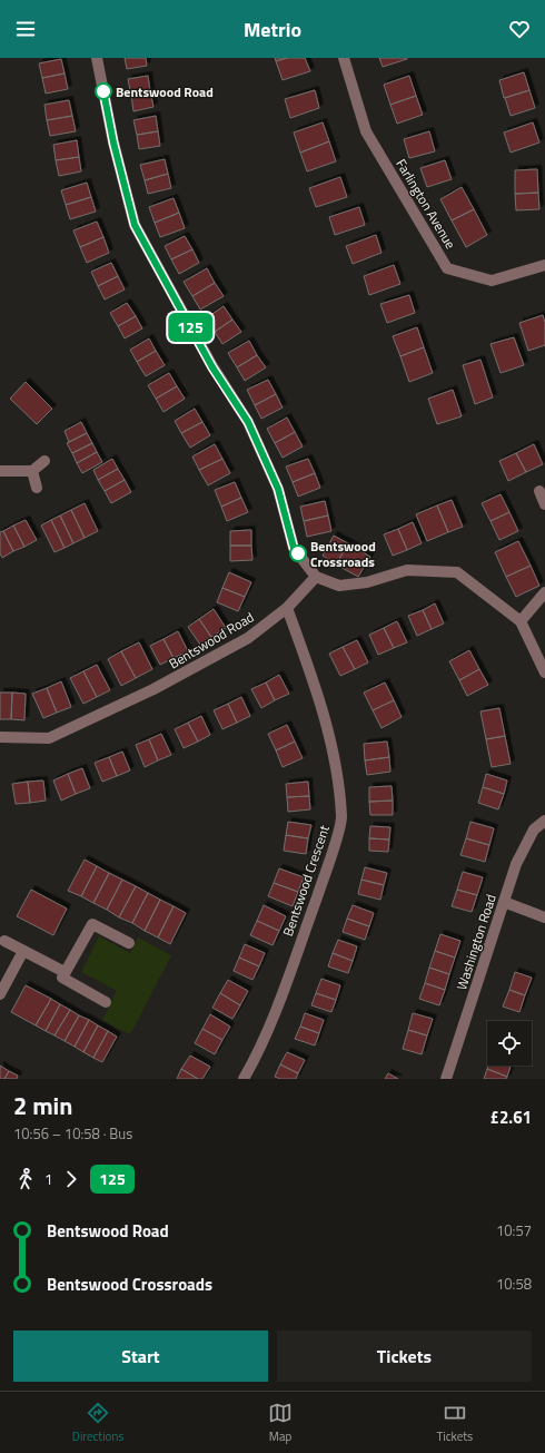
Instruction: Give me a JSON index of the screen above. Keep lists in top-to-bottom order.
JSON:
{
  "streets": {
    "street": [
      "Farlington Avenue",
      "Bentswood Road",
      "Bentswood Crescent",
      "Washington Road"
    ]
  },
  "crossings": [
    ["Bentswood Road", "Bentswood Crescent"]
  ],
  "places": ["Bentswood Road", "Bentswood Crossroads"],
  "lines": ["bus line 125"],
  "page": {
    "header": "Metrio",
    "on_map": "125",
    "heading": ["2 min", "10:56 – 10:58 · Bus", "£2.61"],
    "legs": ["1", "125"],
    "list": [
      {
        "name": "Bentswood Road",
        "value": "10:57"
      },
      {
        "name": "Bentswood Crossroads",
        "value": "10:58"
      }
    ],
    "buttons": ["Start", "Tickets"],
    "tabs": ["Directions", "Map", "Tickets"]
  }
}
